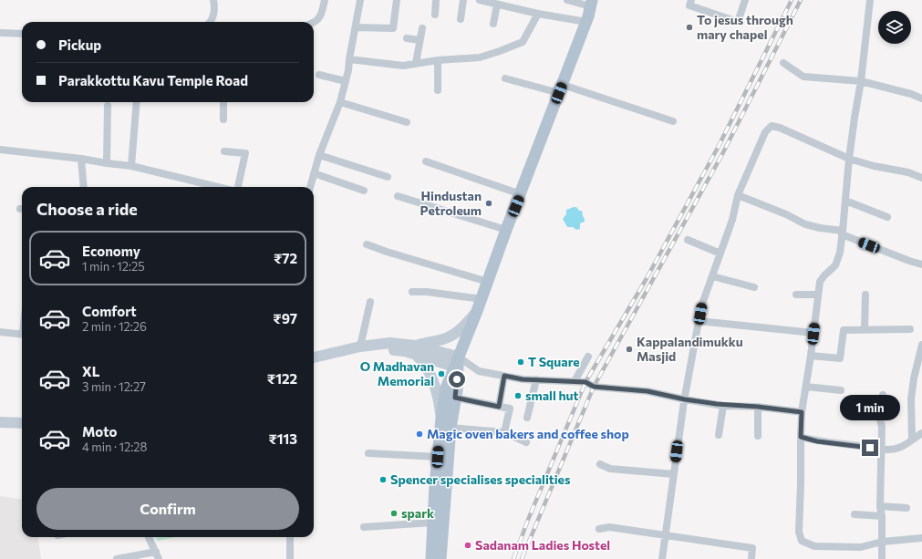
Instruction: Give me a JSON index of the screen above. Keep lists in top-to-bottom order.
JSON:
{
  "places": [
    "To jesus through mary chapel",
    "Hindustan Petroleum",
    "Kappalandimukku Masjid",
    "T Square",
    "O Madhavan Memorial",
    "small hut",
    "Magic oven bakers and coffee shop",
    "Spencer specialises specialities",
    "spark",
    "Sadanam Ladies Hostel"
  ],
  "page": {
    "banner": ["Pickup", "Parakkottu Kavu Temple Road"],
    "heading": "Choose a ride",
    "list": [
      {
        "name": "Economy",
        "note": "1 min · 12:25",
        "value": "₹72"
      },
      {
        "name": "Comfort",
        "note": "2 min · 12:26",
        "value": "₹97"
      },
      {
        "name": "XL",
        "note": "3 min · 12:27",
        "value": "₹122"
      },
      {
        "name": "Moto",
        "note": "4 min · 12:28",
        "value": "₹113"
      }
    ],
    "bubble": "1 min",
    "buttons": "Confirm"
  }
}
